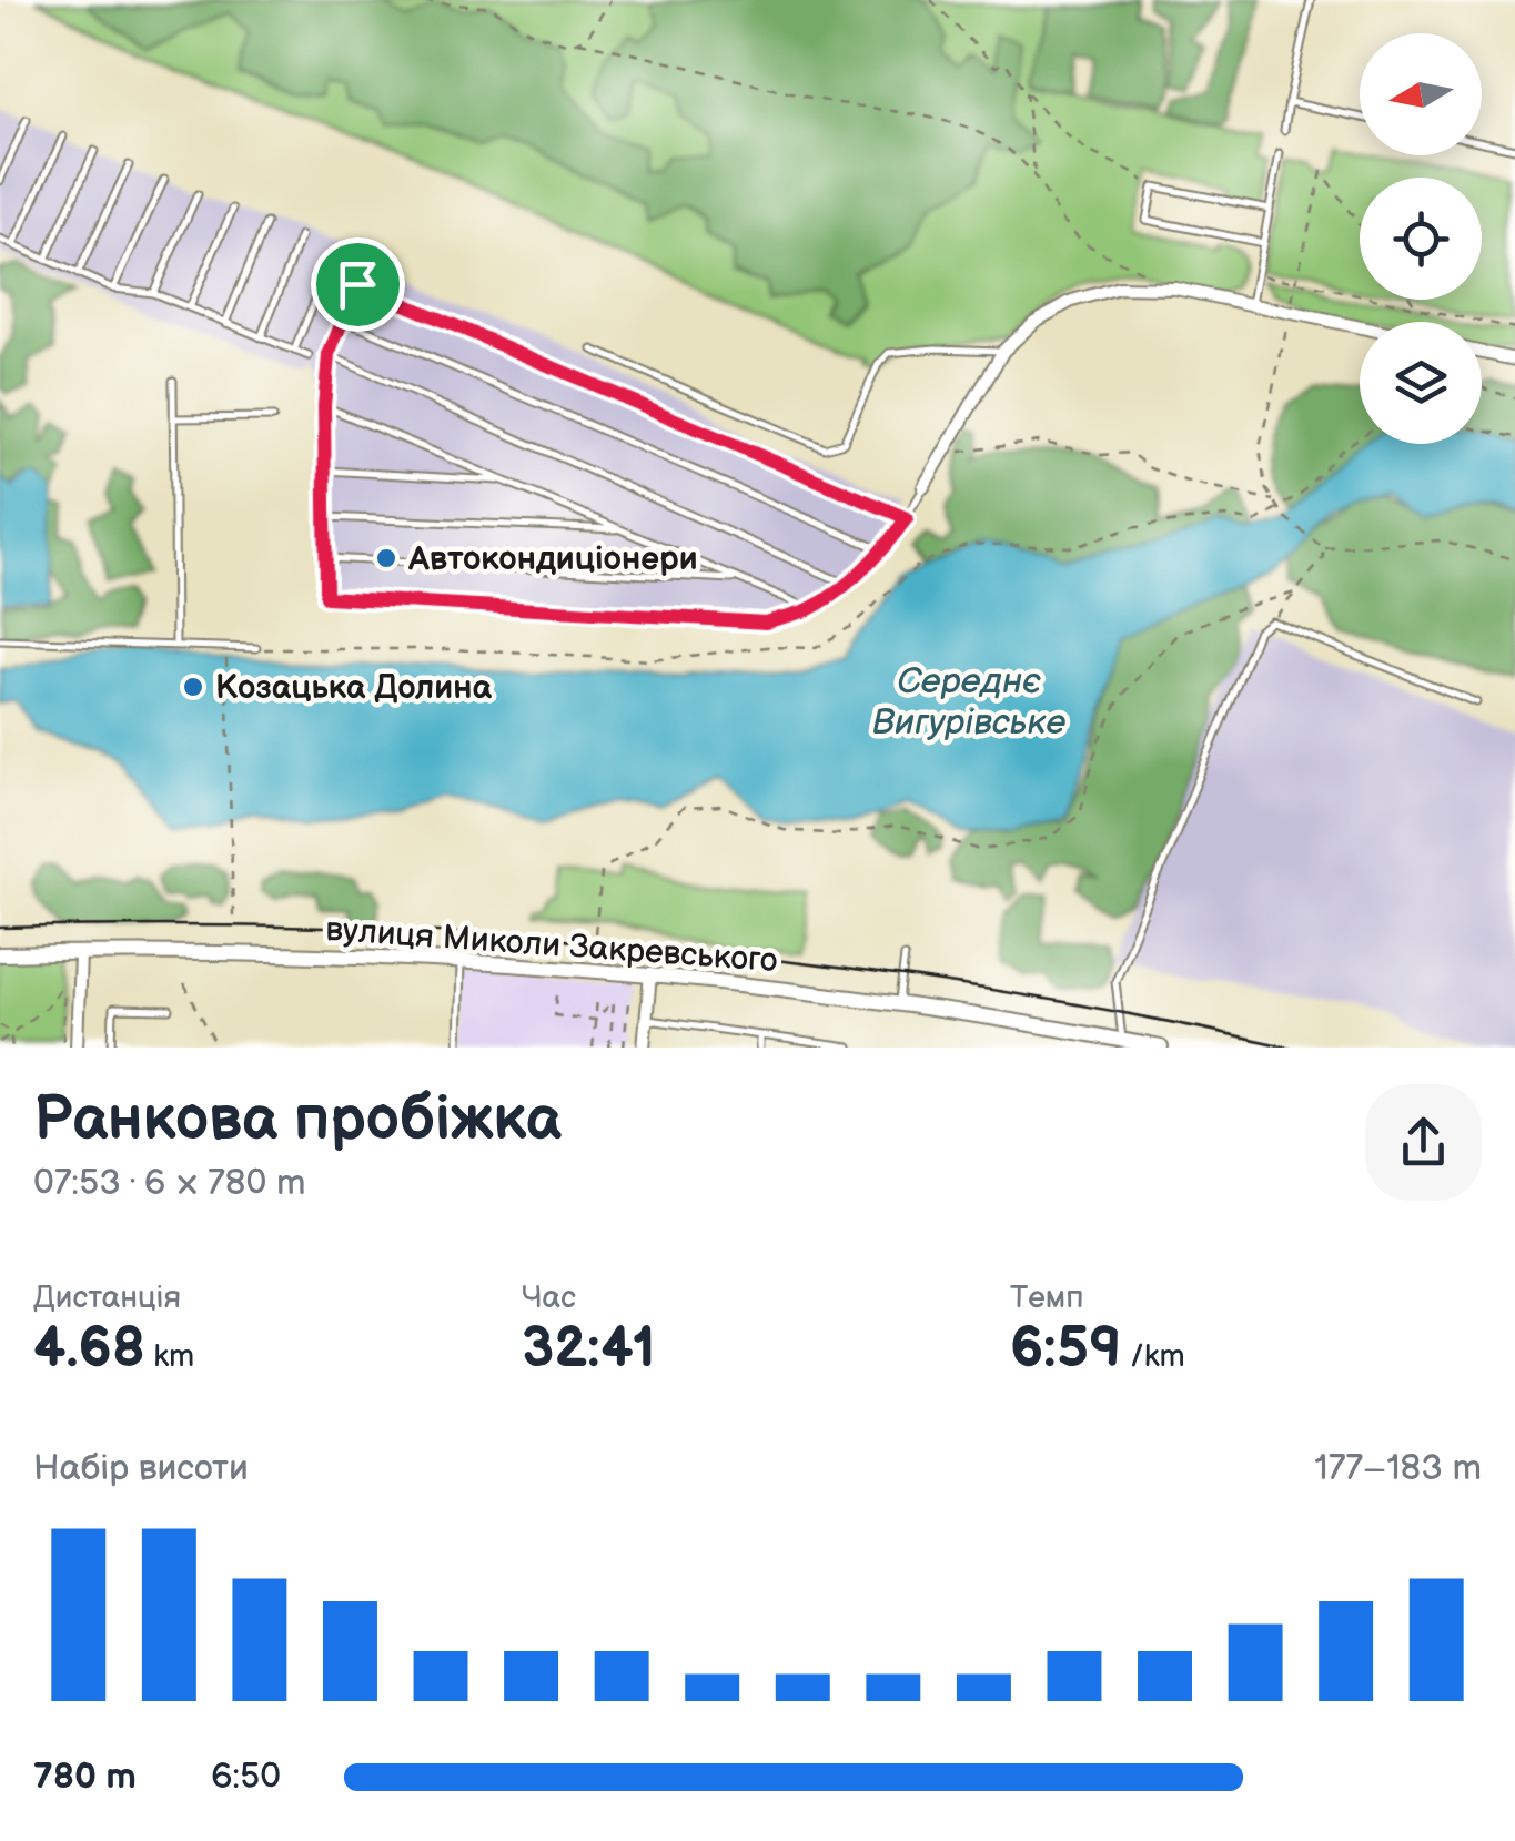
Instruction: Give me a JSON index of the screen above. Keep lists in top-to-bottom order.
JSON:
{
  "streets": {
    "street": ["вулиця Миколи Закревського"]
  },
  "water": ["Середнє Вигурівське"],
  "places": ["Автокондиціонери", "Козацька Долина"],
  "north": "left",
  "page": {
    "heading": ["Ранкова пробіжка", "07:53 · 6 × 780 m"],
    "stats": [
      ["Дистанція", "4.68 km"],
      ["Час", "32:41"],
      ["Темп", "6:59 /km"]
    ],
    "chart": ["Набір висоти", "177–183 m"],
    "list": [
      {
        "name": "780 m",
        "note": "6:50"
      }
    ]
  }
}
